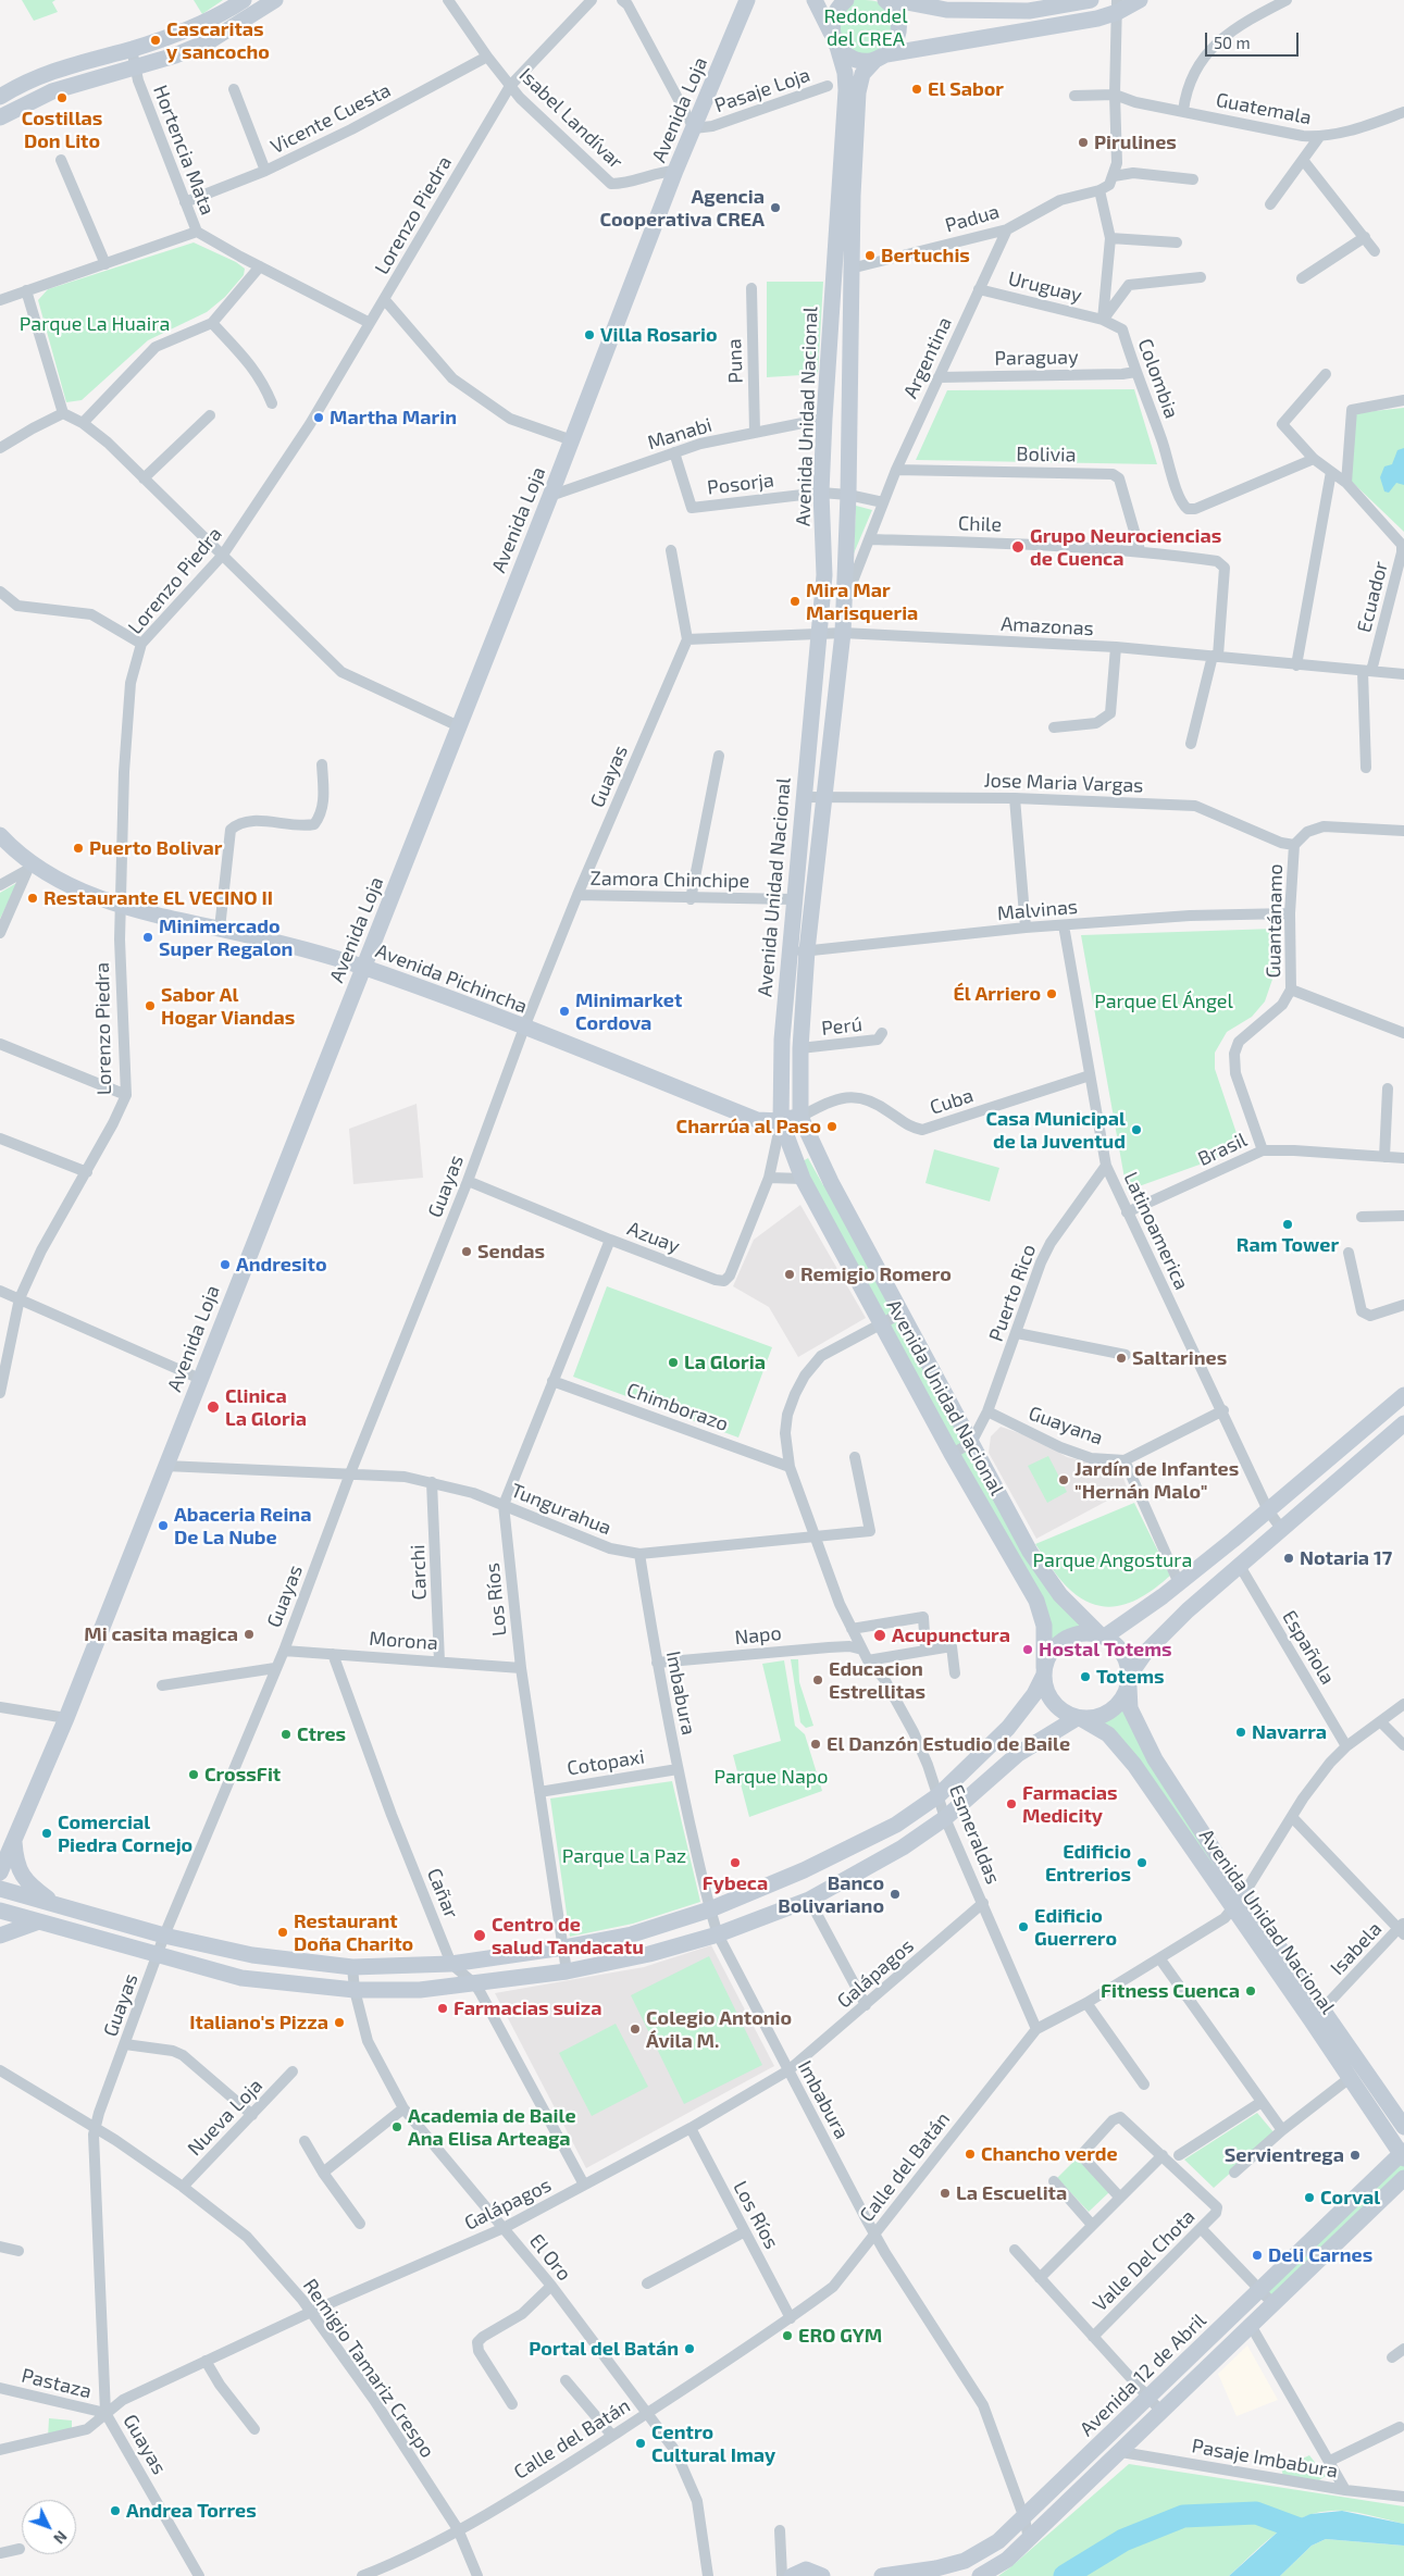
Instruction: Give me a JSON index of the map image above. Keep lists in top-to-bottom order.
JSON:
{
  "streets": {
    "main road": [
      "Avenida Loja",
      "Avenida Unidad Nacional",
      "Avenida Pichincha",
      "Avenida 12 de Abril"
    ],
    "street": [
      "Pasaje Loja",
      "Guatemala",
      "Vicente Cuesta",
      "Isabel Landívar",
      "Hortencia Mata",
      "Lorenzo Piedra",
      "Padua",
      "Uruguay",
      "Argentina",
      "Paraguay",
      "Puna",
      "Colombia",
      "Manabi",
      "Bolivia",
      "Posorja",
      "Chile",
      "Ecuador",
      "Amazonas",
      "Guayas",
      "Jose Maria Vargas",
      "Zamora Chinchipe",
      "Malvinas",
      "Guantánamo",
      "Perú",
      "Cuba",
      "Brasil",
      "Latinoamerica",
      "Azuay",
      "Puerto Rico",
      "Chimborazo",
      "Guayana",
      "Tungurahua",
      "Carchi",
      "Los Ríos",
      "Napo",
      "Morona",
      "Española",
      "Imbabura",
      "Cotopaxi",
      "Esmeraldas",
      "Cañar",
      "Isabela",
      "Galápagos",
      "Nueva Loja",
      "Calle del Batán",
      "El Oro",
      "Valle Del Chota",
      "Remigio Tamariz Crespo",
      "Pastaza",
      "Pasaje Imbabura"
    ]
  },
  "crossings": [
    ["Pasaje Loja", "Avenida Loja"],
    ["Avenida Loja", "Isabel Landívar"],
    ["Avenida Loja", "Manabi"],
    ["Avenida Loja", "Avenida Pichincha"],
    ["Avenida Loja", "Tungurahua"],
    ["Vicente Cuesta", "Isabel Landívar"],
    ["Vicente Cuesta", "Hortencia Mata"],
    ["Isabel Landívar", "Lorenzo Piedra"],
    ["Hortencia Mata", "Lorenzo Piedra"],
    ["Lorenzo Piedra", "Avenida Pichincha"],
    ["Padua", "Argentina"],
    ["Padua", "Avenida Unidad Nacional"],
    ["Uruguay", "Argentina"],
    ["Uruguay", "Colombia"],
    ["Argentina", "Paraguay"],
    ["Argentina", "Avenida Unidad Nacional"],
    ["Argentina", "Bolivia"],
    ["Argentina", "Chile"],
    ["Paraguay", "Colombia"],
    ["Puna", "Manabi"],
    ["Avenida Unidad Nacional", "Manabi"],
    ["Avenida Unidad Nacional", "Posorja"],
    ["Avenida Unidad Nacional", "Amazonas"],
    ["Avenida Unidad Nacional", "Jose Maria Vargas"],
    ["Avenida Unidad Nacional", "Zamora Chinchipe"],
    ["Avenida Unidad Nacional", "Malvinas"],
    ["Avenida Unidad Nacional", "Avenida Pichincha"],
    ["Avenida Unidad Nacional", "Perú"],
    ["Avenida Unidad Nacional", "Cuba"],
    ["Avenida Unidad Nacional", "Azuay"],
    ["Avenida Unidad Nacional", "Puerto Rico"],
    ["Avenida Unidad Nacional", "Esmeraldas"],
    ["Avenida Unidad Nacional", "Isabela"],
    ["Avenida Unidad Nacional", "Calle del Batán"],
    ["Avenida Unidad Nacional", "Avenida 12 de Abril"],
    ["Manabi", "Posorja"],
    ["Bolivia", "Chile"],
    ["Chile", "Amazonas"],
    ["Ecuador", "Amazonas"],
    ["Amazonas", "Guayas"],
    ["Guayas", "Zamora Chinchipe"],
    ["Guayas", "Avenida Pichincha"],
    ["Guayas", "Azuay"],
    ["Guayas", "Tungurahua"],
    ["Guayas", "Morona"],
    ["Guayas", "Galápagos"],
    ["Guayas", "Remigio Tamariz Crespo"],
    ["Guayas", "Pastaza"],
    ["Jose Maria Vargas", "Guantánamo"],
    ["Malvinas", "Guantánamo"],
    ["Malvinas", "Latinoamerica"],
    ["Guantánamo", "Brasil"],
    ["Avenida Pichincha", "Cuba"],
    ["Avenida Pichincha", "Azuay"],
    ["Cuba", "Latinoamerica"],
    ["Brasil", "Latinoamerica"],
    ["Latinoamerica", "Puerto Rico"],
    ["Latinoamerica", "Guayana"],
    ["Azuay", "Los Ríos"],
    ["Puerto Rico", "Guayana"],
    ["Chimborazo", "Los Ríos"],
    ["Chimborazo", "Esmeraldas"],
    ["Tungurahua", "Carchi"],
    ["Tungurahua", "Los Ríos"],
    ["Tungurahua", "Imbabura"],
    ["Tungurahua", "Esmeraldas"],
    ["Carchi", "Morona"],
    ["Los Ríos", "Morona"],
    ["Los Ríos", "Cotopaxi"],
    ["Los Ríos", "Galápagos"],
    ["Los Ríos", "Calle del Batán"],
    ["Napo", "Imbabura"],
    ["Napo", "Esmeraldas"],
    ["Morona", "Cañar"],
    ["Española", "Calle del Batán"],
    ["Imbabura", "Cotopaxi"],
    ["Imbabura", "Galápagos"],
    ["Imbabura", "Calle del Batán"],
    ["Imbabura", "Avenida 12 de Abril"],
    ["Esmeraldas", "Galápagos"],
    ["Esmeraldas", "Calle del Batán"],
    ["Cañar", "Galápagos"],
    ["Galápagos", "El Oro"],
    ["Galápagos", "Remigio Tamariz Crespo"],
    ["Galápagos", "Pastaza"],
    ["Nueva Loja", "Remigio Tamariz Crespo"],
    ["Calle del Batán", "El Oro"],
    ["Calle del Batán", "Remigio Tamariz Crespo"],
    ["Avenida 12 de Abril", "Pasaje Imbabura"]
  ],
  "parks": [
    "Redondel del CREA",
    "Parque La Huaira",
    "Parque El Ángel",
    "Parque Angostura",
    "Parque Napo",
    "Parque La Paz"
  ],
  "places": [
    "Cascaritas y sancocho",
    "El Sabor",
    "Costillas Don Lito",
    "Pirulines",
    "Agencia Cooperativa CREA",
    "Bertuchis",
    "Villa Rosario",
    "Martha Marin",
    "Grupo Neurociencias de Cuenca",
    "Mira Mar Marisqueria",
    "Puerto Bolivar",
    "Restaurante EL VECINO II",
    "Minimercado Super Regalon",
    "Él Arriero",
    "Sabor Al Hogar Viandas",
    "Minimarket Cordova",
    "Charrúa al Paso",
    "Casa Municipal de la Juventud",
    "Ram Tower",
    "Sendas",
    "Andresito",
    "Remigio Romero",
    "Saltarines",
    "La Gloria",
    "Clinica La Gloria",
    "Jardín de Infantes \"Hernán Malo\"",
    "Abaceria Reina De La Nube",
    "Notaria 17",
    "Mi casita magica",
    "Acupunctura",
    "Hostal Totems",
    "Totems",
    "Educacion Estrellitas",
    "Navarra",
    "Ctres",
    "El Danzón Estudio de Baile",
    "CrossFit",
    "Farmacias Medicity",
    "Comercial Piedra Cornejo",
    "Fybeca",
    "Edificio Entrerios",
    "Banco Bolivariano",
    "Edificio Guerrero",
    "Restaurant Doña Charito",
    "Centro de salud Tandacatu",
    "Fitness Cuenca",
    "Farmacias suiza",
    "Italiano's Pizza",
    "Colegio Antonio Ávila M.",
    "Academia de Baile Ana Elisa Arteaga",
    "Chancho verde",
    "Servientrega",
    "La Escuelita",
    "Corval",
    "Deli Carnes",
    "ERO GYM",
    "Portal del Batán",
    "Centro Cultural Imay",
    "Andrea Torres"
  ],
  "scale_bar": "50 m",
  "north": "bottom right"
}
